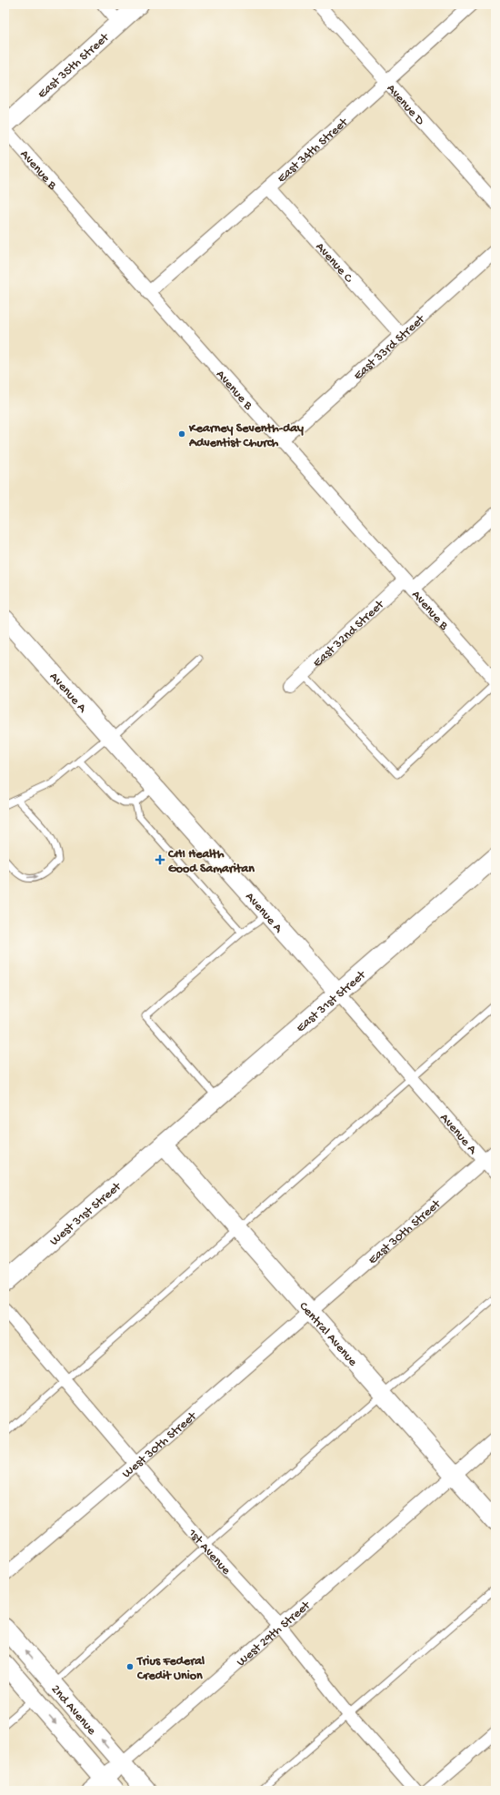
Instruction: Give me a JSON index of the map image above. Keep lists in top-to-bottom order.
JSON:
{
  "streets": {
    "street": [
      "East 35th Street",
      "Avenue D",
      "East 34th Street",
      "Avenue B",
      "Avenue C",
      "East 33rd Street",
      "East 32nd Street",
      "Avenue A",
      "East 31st Street",
      "West 31st Street",
      "East 30th Street",
      "Central Avenue",
      "West 30th Street",
      "1st Avenue",
      "West 29th Street",
      "2nd Avenue"
    ]
  },
  "crossings": [
    ["Avenue D", "East 34th Street"],
    ["East 34th Street", "Avenue B"],
    ["East 34th Street", "Avenue C"],
    ["Avenue B", "East 33rd Street"],
    ["Avenue B", "East 32nd Street"],
    ["Avenue C", "East 33rd Street"],
    ["Avenue A", "East 31st Street"],
    ["Avenue A", "East 30th Street"],
    ["East 31st Street", "West 31st Street"],
    ["East 31st Street", "Central Avenue"],
    ["West 31st Street", "Central Avenue"],
    ["East 30th Street", "Central Avenue"],
    ["East 30th Street", "West 30th Street"],
    ["Central Avenue", "West 30th Street"],
    ["Central Avenue", "West 29th Street"],
    ["West 30th Street", "1st Avenue"],
    ["1st Avenue", "West 29th Street"],
    ["West 29th Street", "2nd Avenue"]
  ],
  "places": {
    "other": ["Kearney Seventh-day Adventist Church", "Trius Federal Credit Union"],
    "health": ["CHI Health Good Samaritan"]
  }
}
